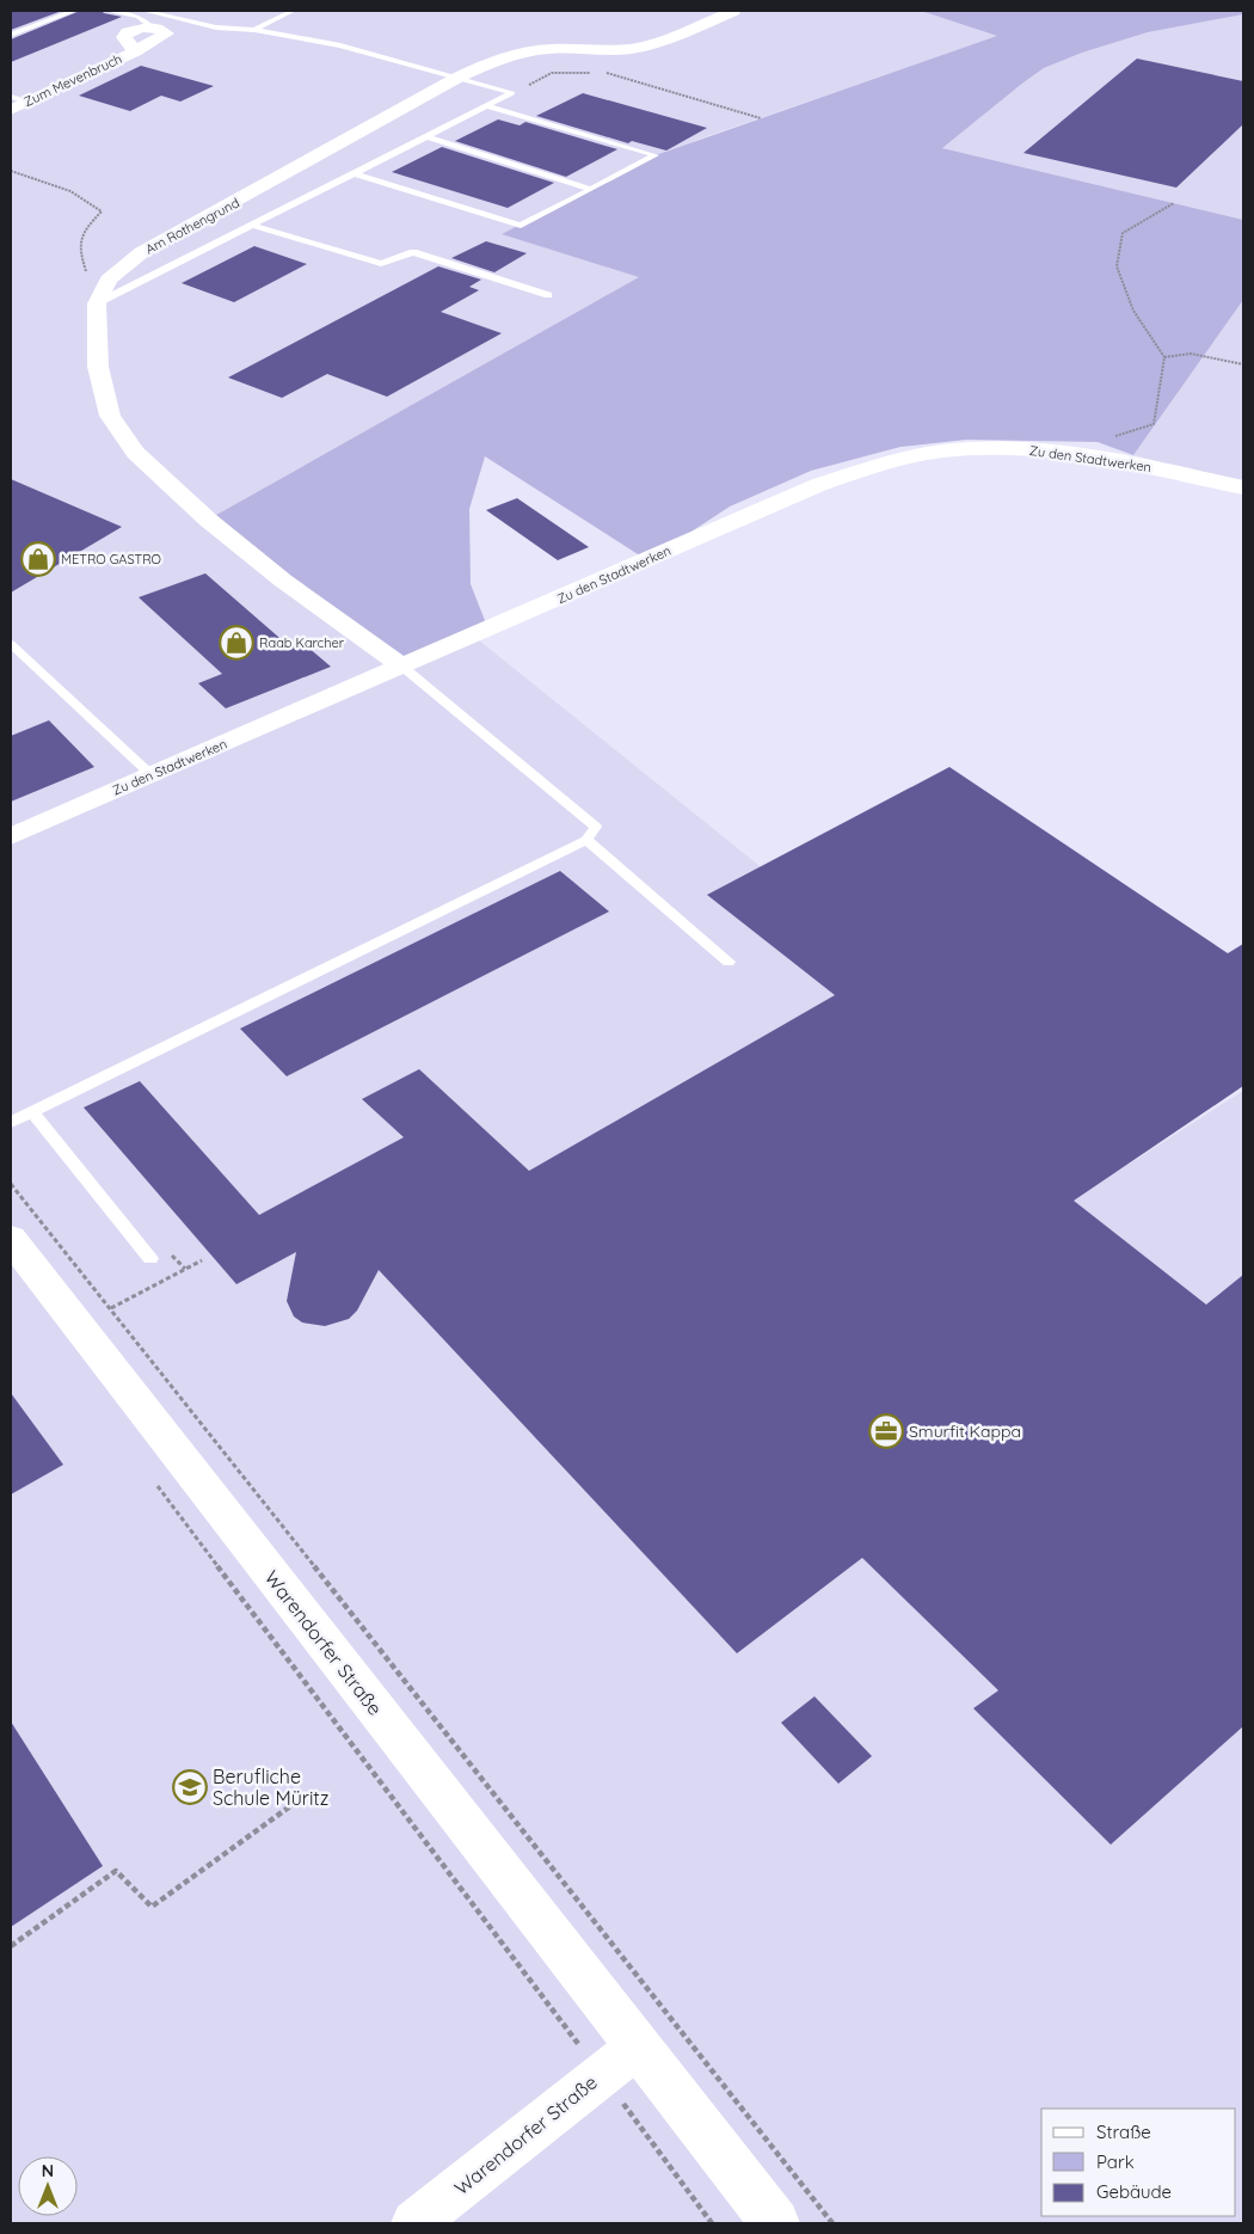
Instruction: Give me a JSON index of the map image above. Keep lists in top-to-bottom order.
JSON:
{
  "streets": {
    "main road": ["Warendorfer Straße"],
    "street": ["Zum Mevenbruch", "Am Rothengrund", "Zu den Stadtwerken"]
  },
  "places": {
    "shop": ["METRO GASTRO", "Raab Karcher"],
    "office": ["Smurfit Kappa"],
    "school or university": ["Berufliche Schule Müritz"]
  },
  "legend": ["Straße", "Park", "Gebäude"],
  "north": "top"
}
